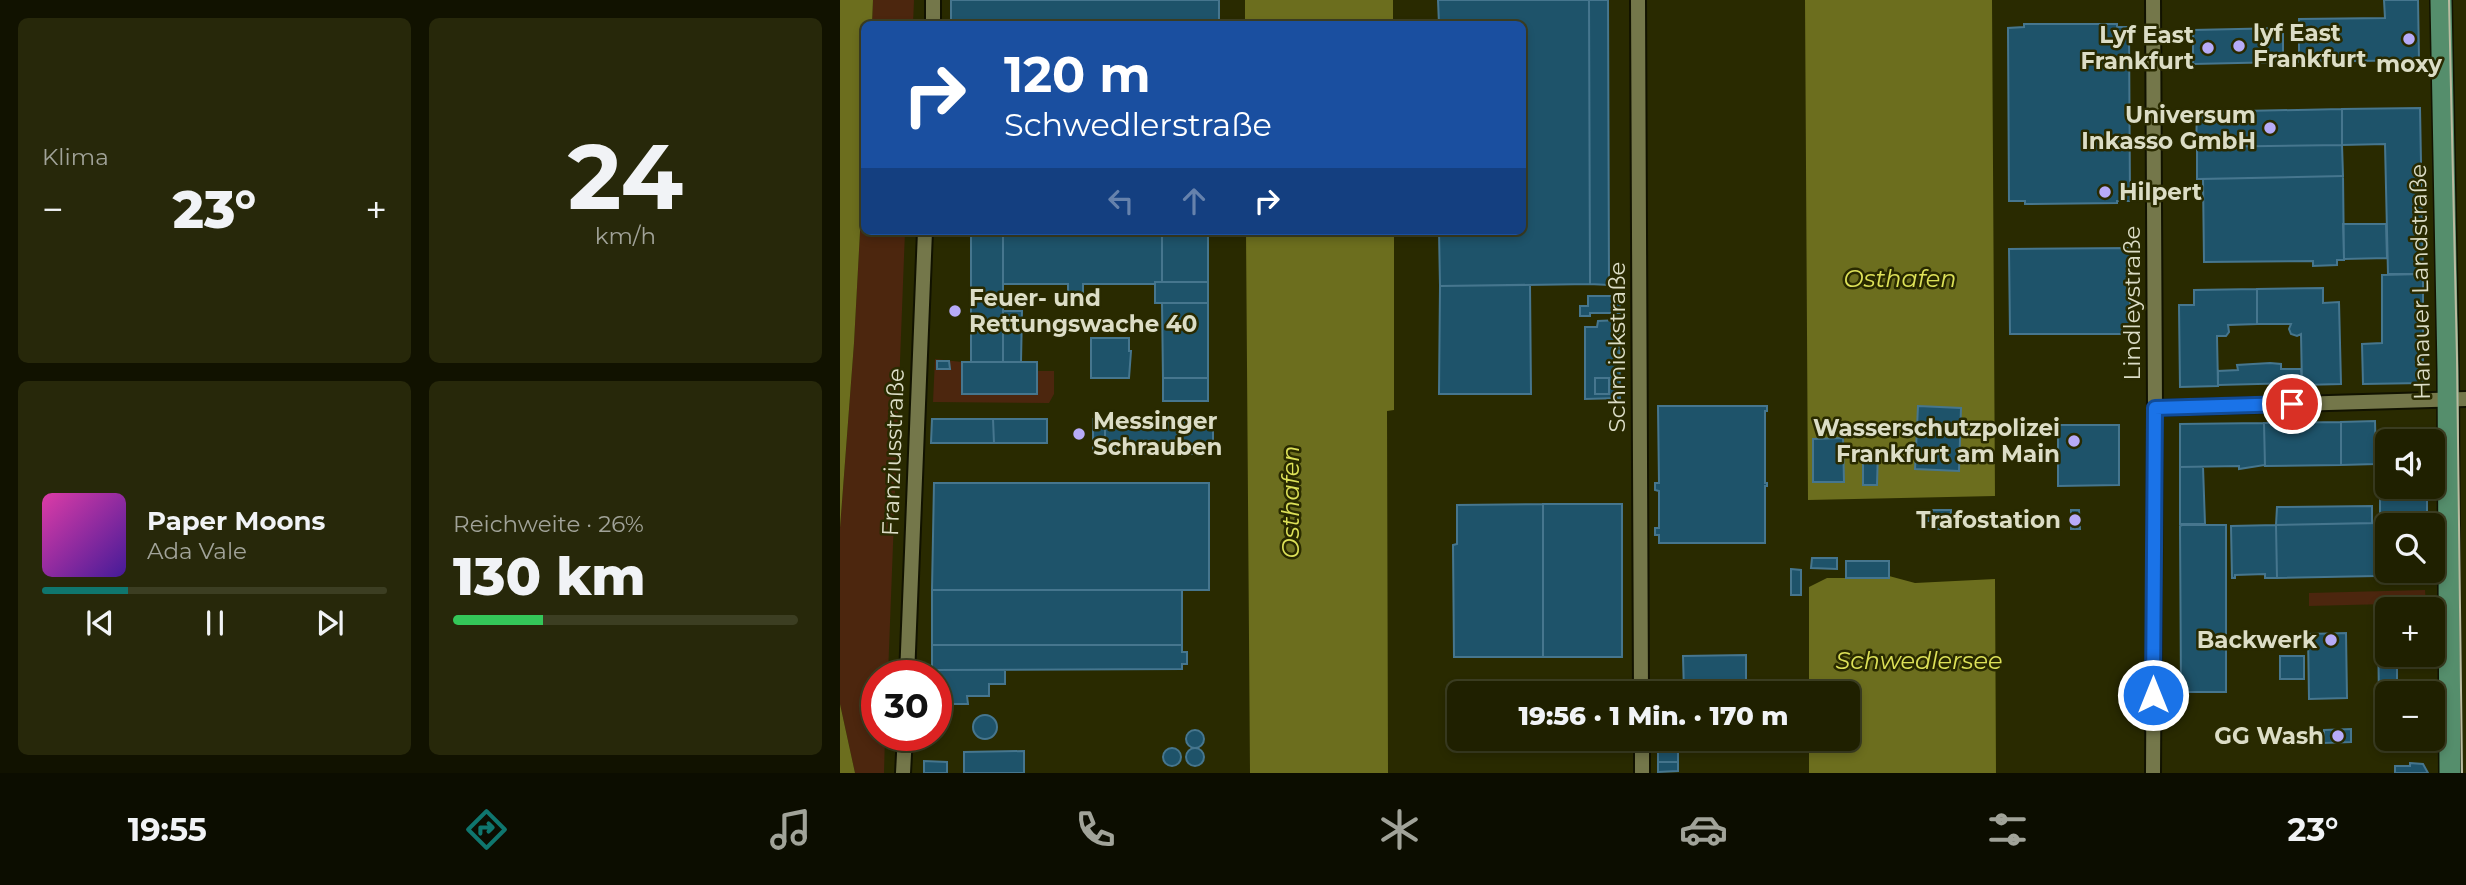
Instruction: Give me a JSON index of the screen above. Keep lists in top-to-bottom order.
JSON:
{
  "streets": {
    "main road": ["Hanauer Landstraße"],
    "street": ["Lindleystraße", "Schmickstraße", "Franziusstraße"]
  },
  "water": ["Osthafen", "Schwedlersee"],
  "places": [
    "moxy",
    "lyf East Frankfurt",
    "Lyf East Frankfurt",
    "Universum Inkasso GmbH",
    "Hilpert",
    "Feuer- und Rettungswache 40",
    "Messinger Schrauben",
    "Wasserschutzpolizei Frankfurt am Main",
    "Trafostation",
    "Backwerk",
    "GG Wash"
  ],
  "page": {
    "tile": [
      "Klima",
      ["24", "km/h"],
      ["Reichweite · 26%", "130 km"]
    ],
    "turn": ["120 m", "Schwedlerstraße"],
    "heat": ["−", "23°", "+"],
    "map_buttons": ["+", "−"],
    "song": ["Paper Moons", "Ada Vale"],
    "limit": "30",
    "trip": "19:56 · 1 Min. · 170 m",
    "tabs": ["19:55", "23°"]
  }
}
